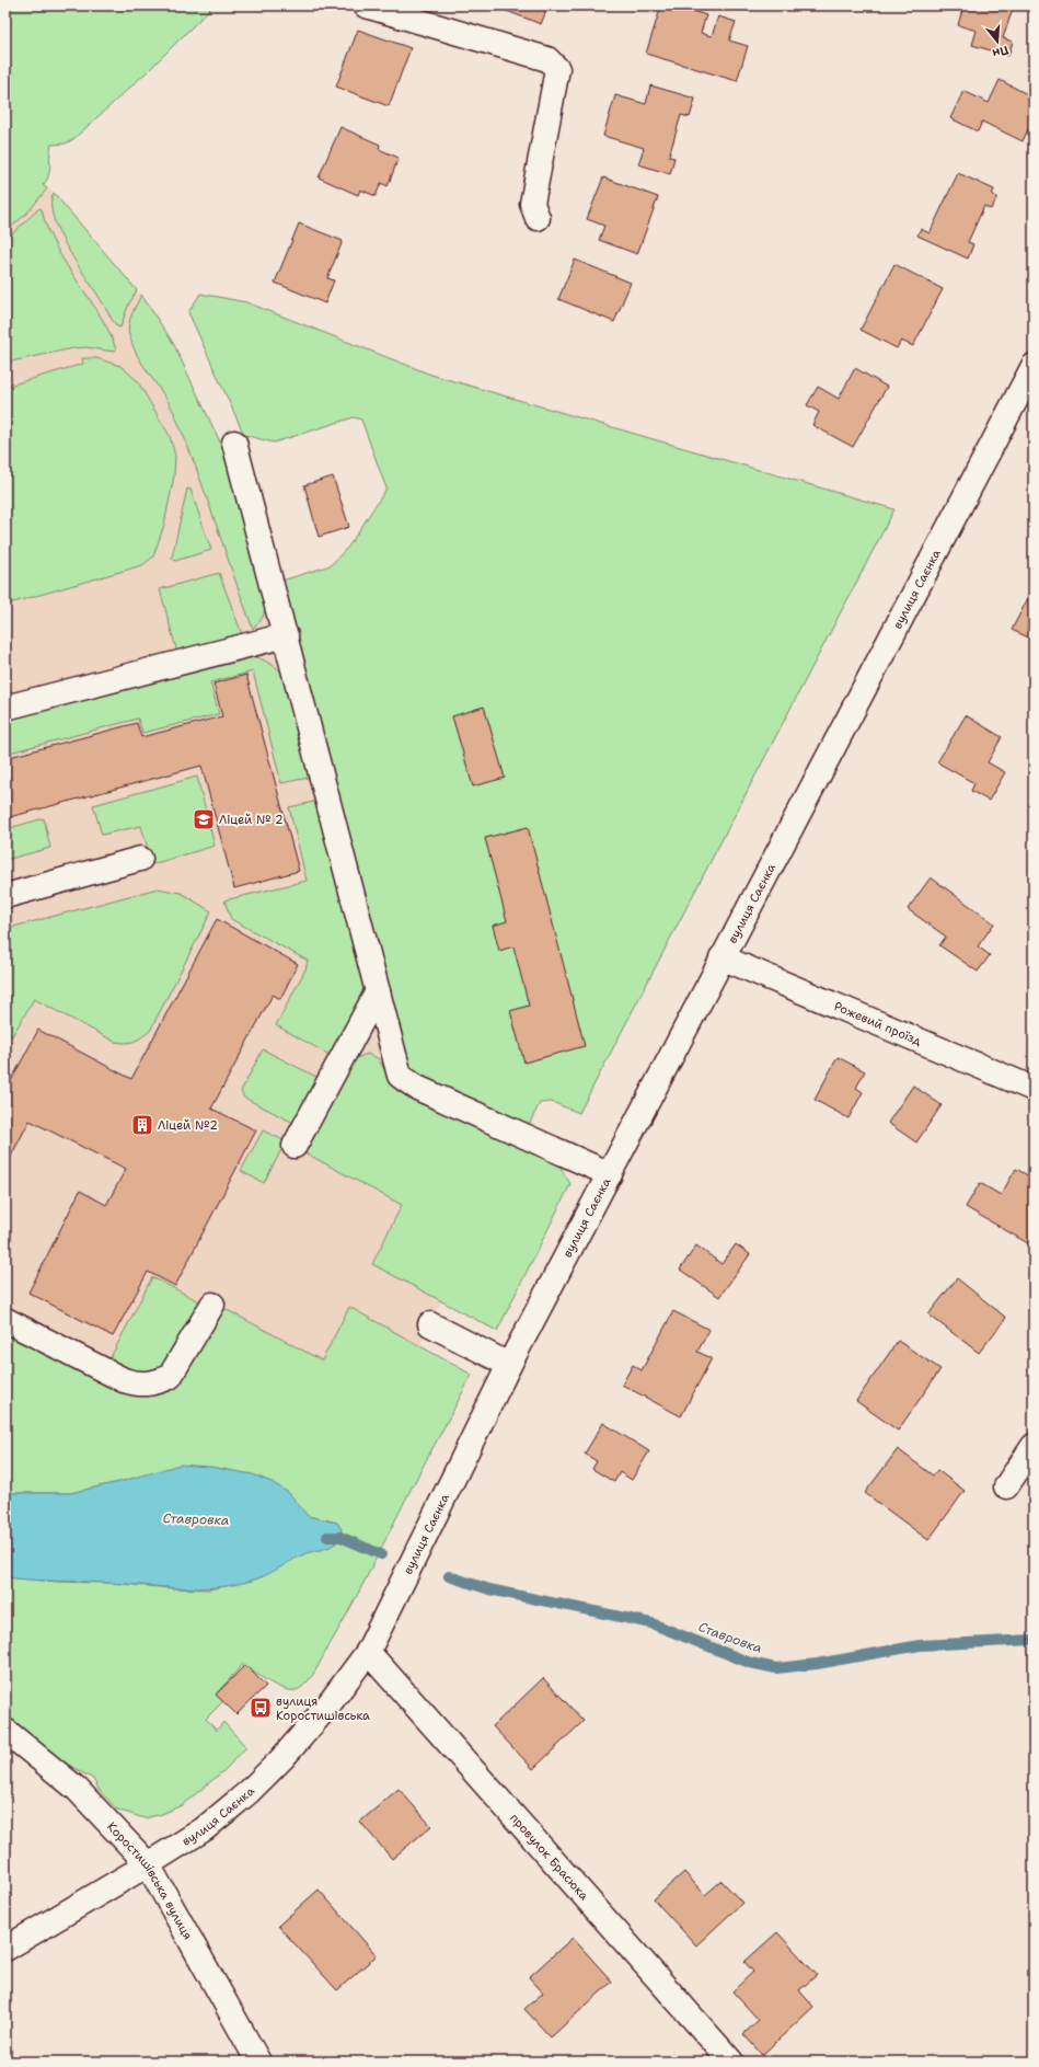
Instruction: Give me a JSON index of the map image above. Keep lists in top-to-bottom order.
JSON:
{
  "streets": {
    "street": [
      "вулиця Саєнка",
      "Рожевий проїзд",
      "провулок Брасюка",
      "Коростишівська вулиця"
    ]
  },
  "crossings": [
    ["вулиця Саєнка", "Рожевий проїзд"],
    ["вулиця Саєнка", "провулок Брасюка"],
    ["вулиця Саєнка", "Коростишівська вулиця"]
  ],
  "water": ["Ставровка"],
  "places": {
    "school or university": ["Ліцей № 2"],
    "building": ["Ліцей №2"],
    "bus stop": ["вулиця Коростишівська"]
  },
  "north": "bottom"
}
